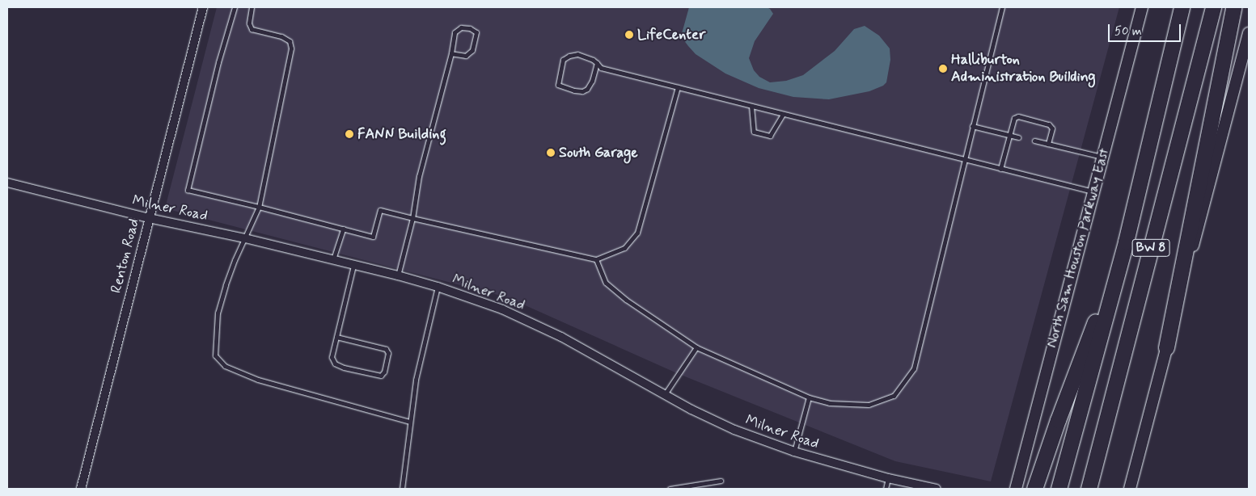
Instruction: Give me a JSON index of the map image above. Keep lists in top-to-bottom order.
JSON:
{
  "streets": {
    "highway": ["BW 8"],
    "main road": ["North Sam Houston Parkway East"],
    "street": ["Milner Road", "Renton Road"]
  },
  "crossings": [
    ["Milner Road", "Renton Road"]
  ],
  "places": [
    "LifeCenter",
    "Halliburton Administration Building",
    "FANN Building",
    "South Garage"
  ],
  "scale_bar": "50 m"
}
